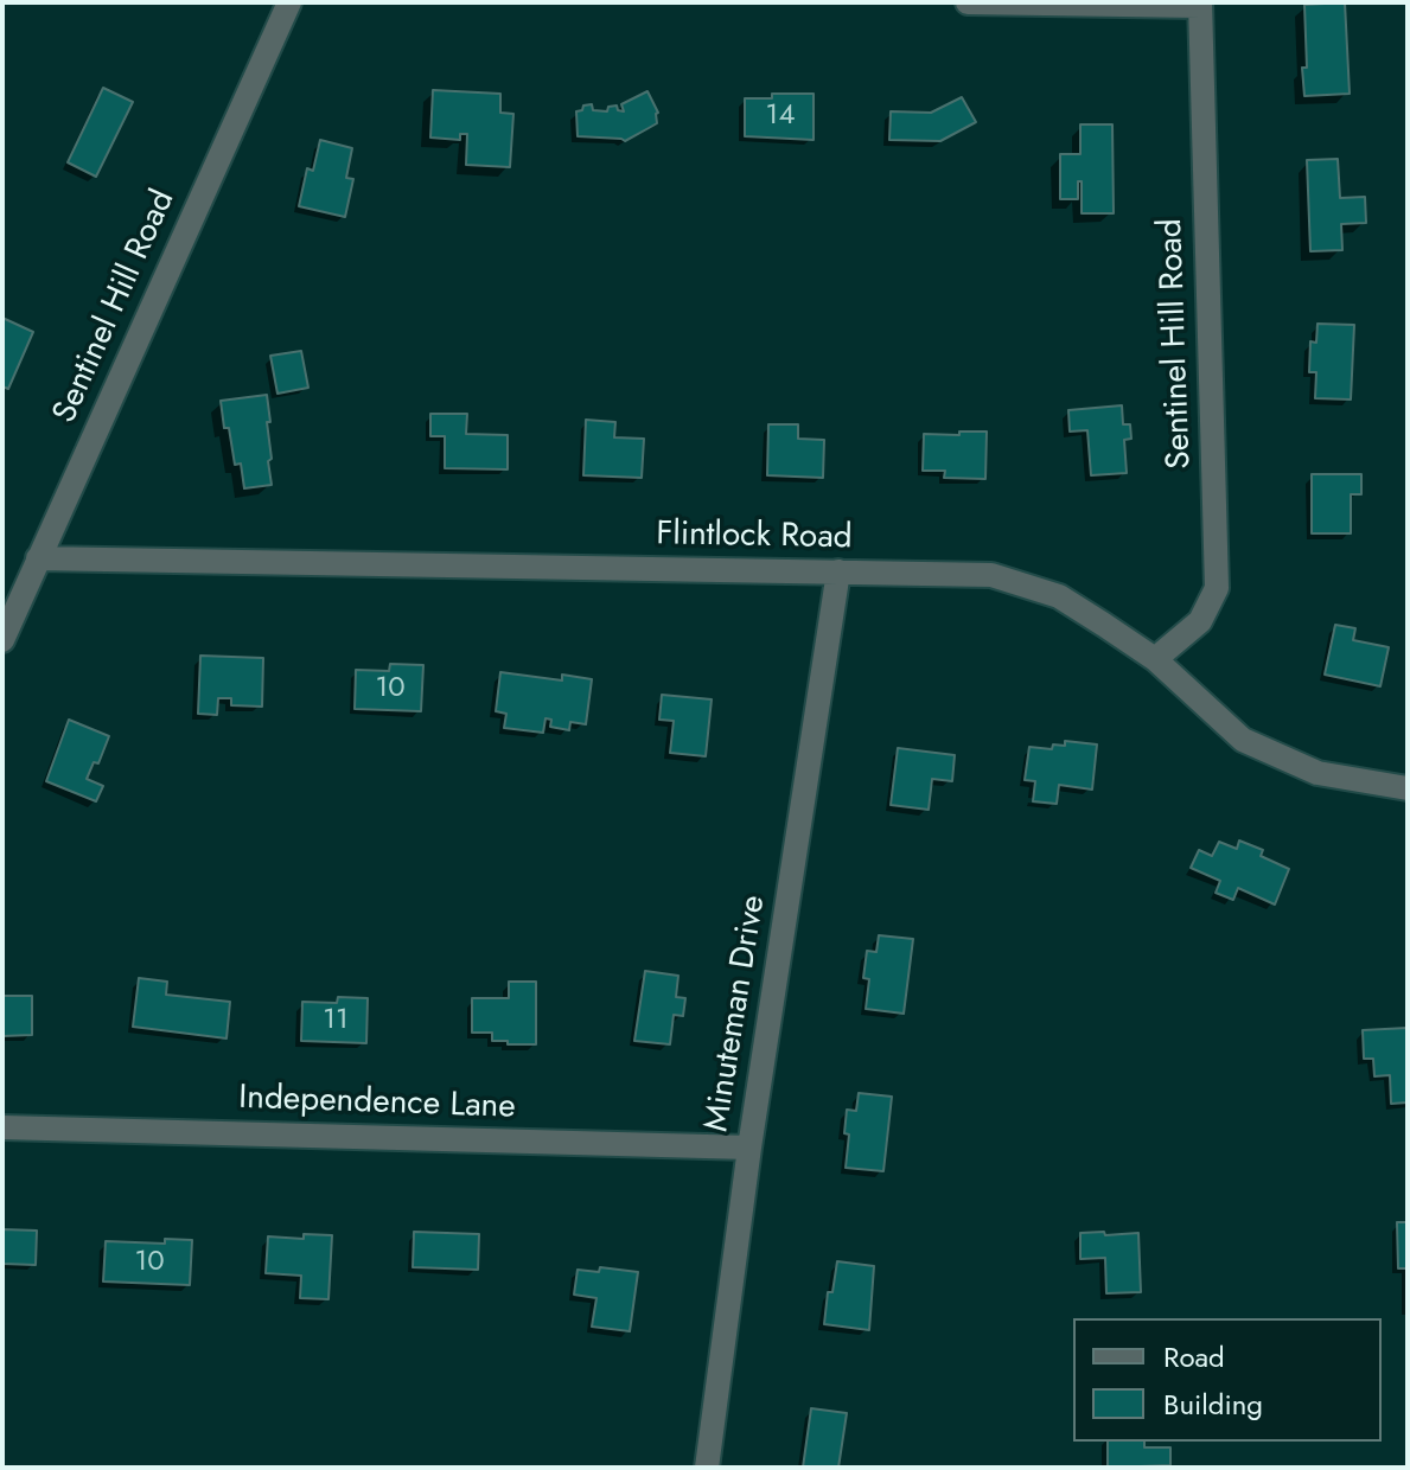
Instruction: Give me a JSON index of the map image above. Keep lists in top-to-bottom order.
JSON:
{
  "streets": {
    "street": [
      "Sentinel Hill Road",
      "Flintlock Road",
      "Minuteman Drive",
      "Independence Lane"
    ]
  },
  "crossings": [
    ["Sentinel Hill Road", "Flintlock Road"],
    ["Flintlock Road", "Minuteman Drive"],
    ["Minuteman Drive", "Independence Lane"]
  ],
  "house_numbers": [
    "14",
    "10",
    "11",
    "10"
  ],
  "legend": ["Road", "Building"]
}
